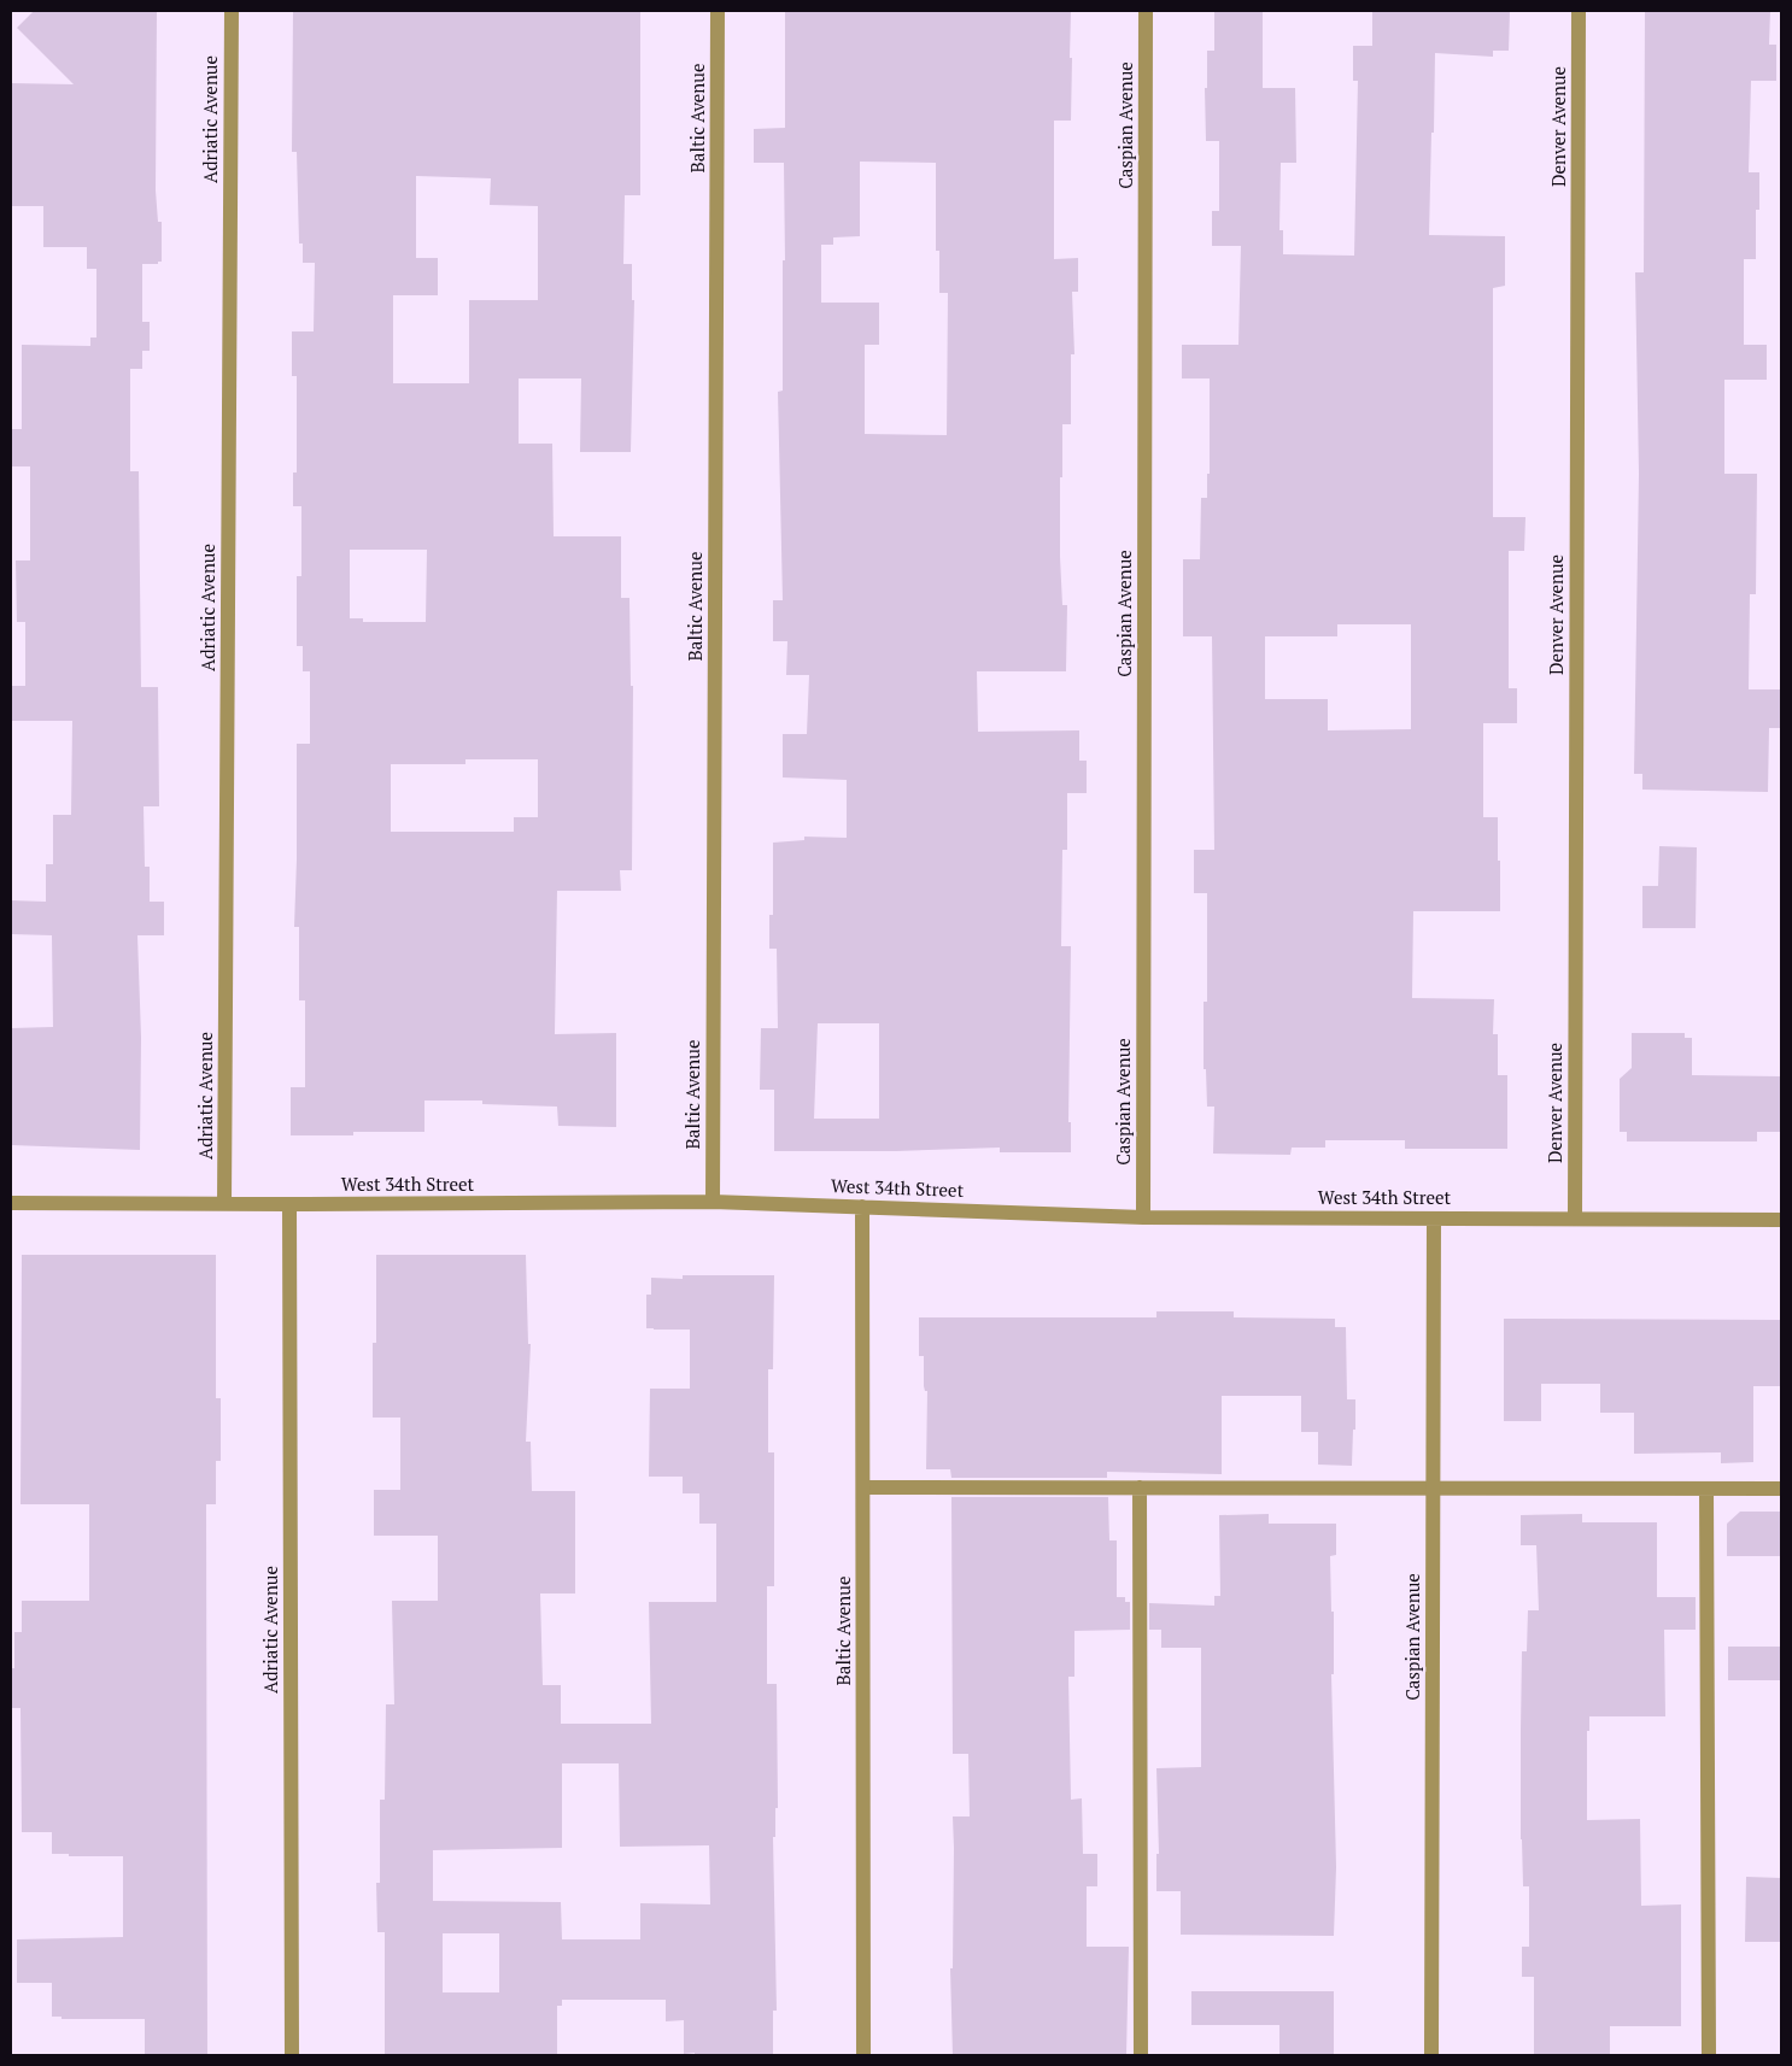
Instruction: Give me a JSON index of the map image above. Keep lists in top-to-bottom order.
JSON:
{
  "streets": {
    "street": [
      "Baltic Avenue",
      "Adriatic Avenue",
      "Caspian Avenue",
      "Denver Avenue",
      "West 34th Street"
    ]
  },
  "crossings": [
    ["Baltic Avenue", "West 34th Street"],
    ["Adriatic Avenue", "West 34th Street"],
    ["Caspian Avenue", "West 34th Street"],
    ["Denver Avenue", "West 34th Street"]
  ]
}
